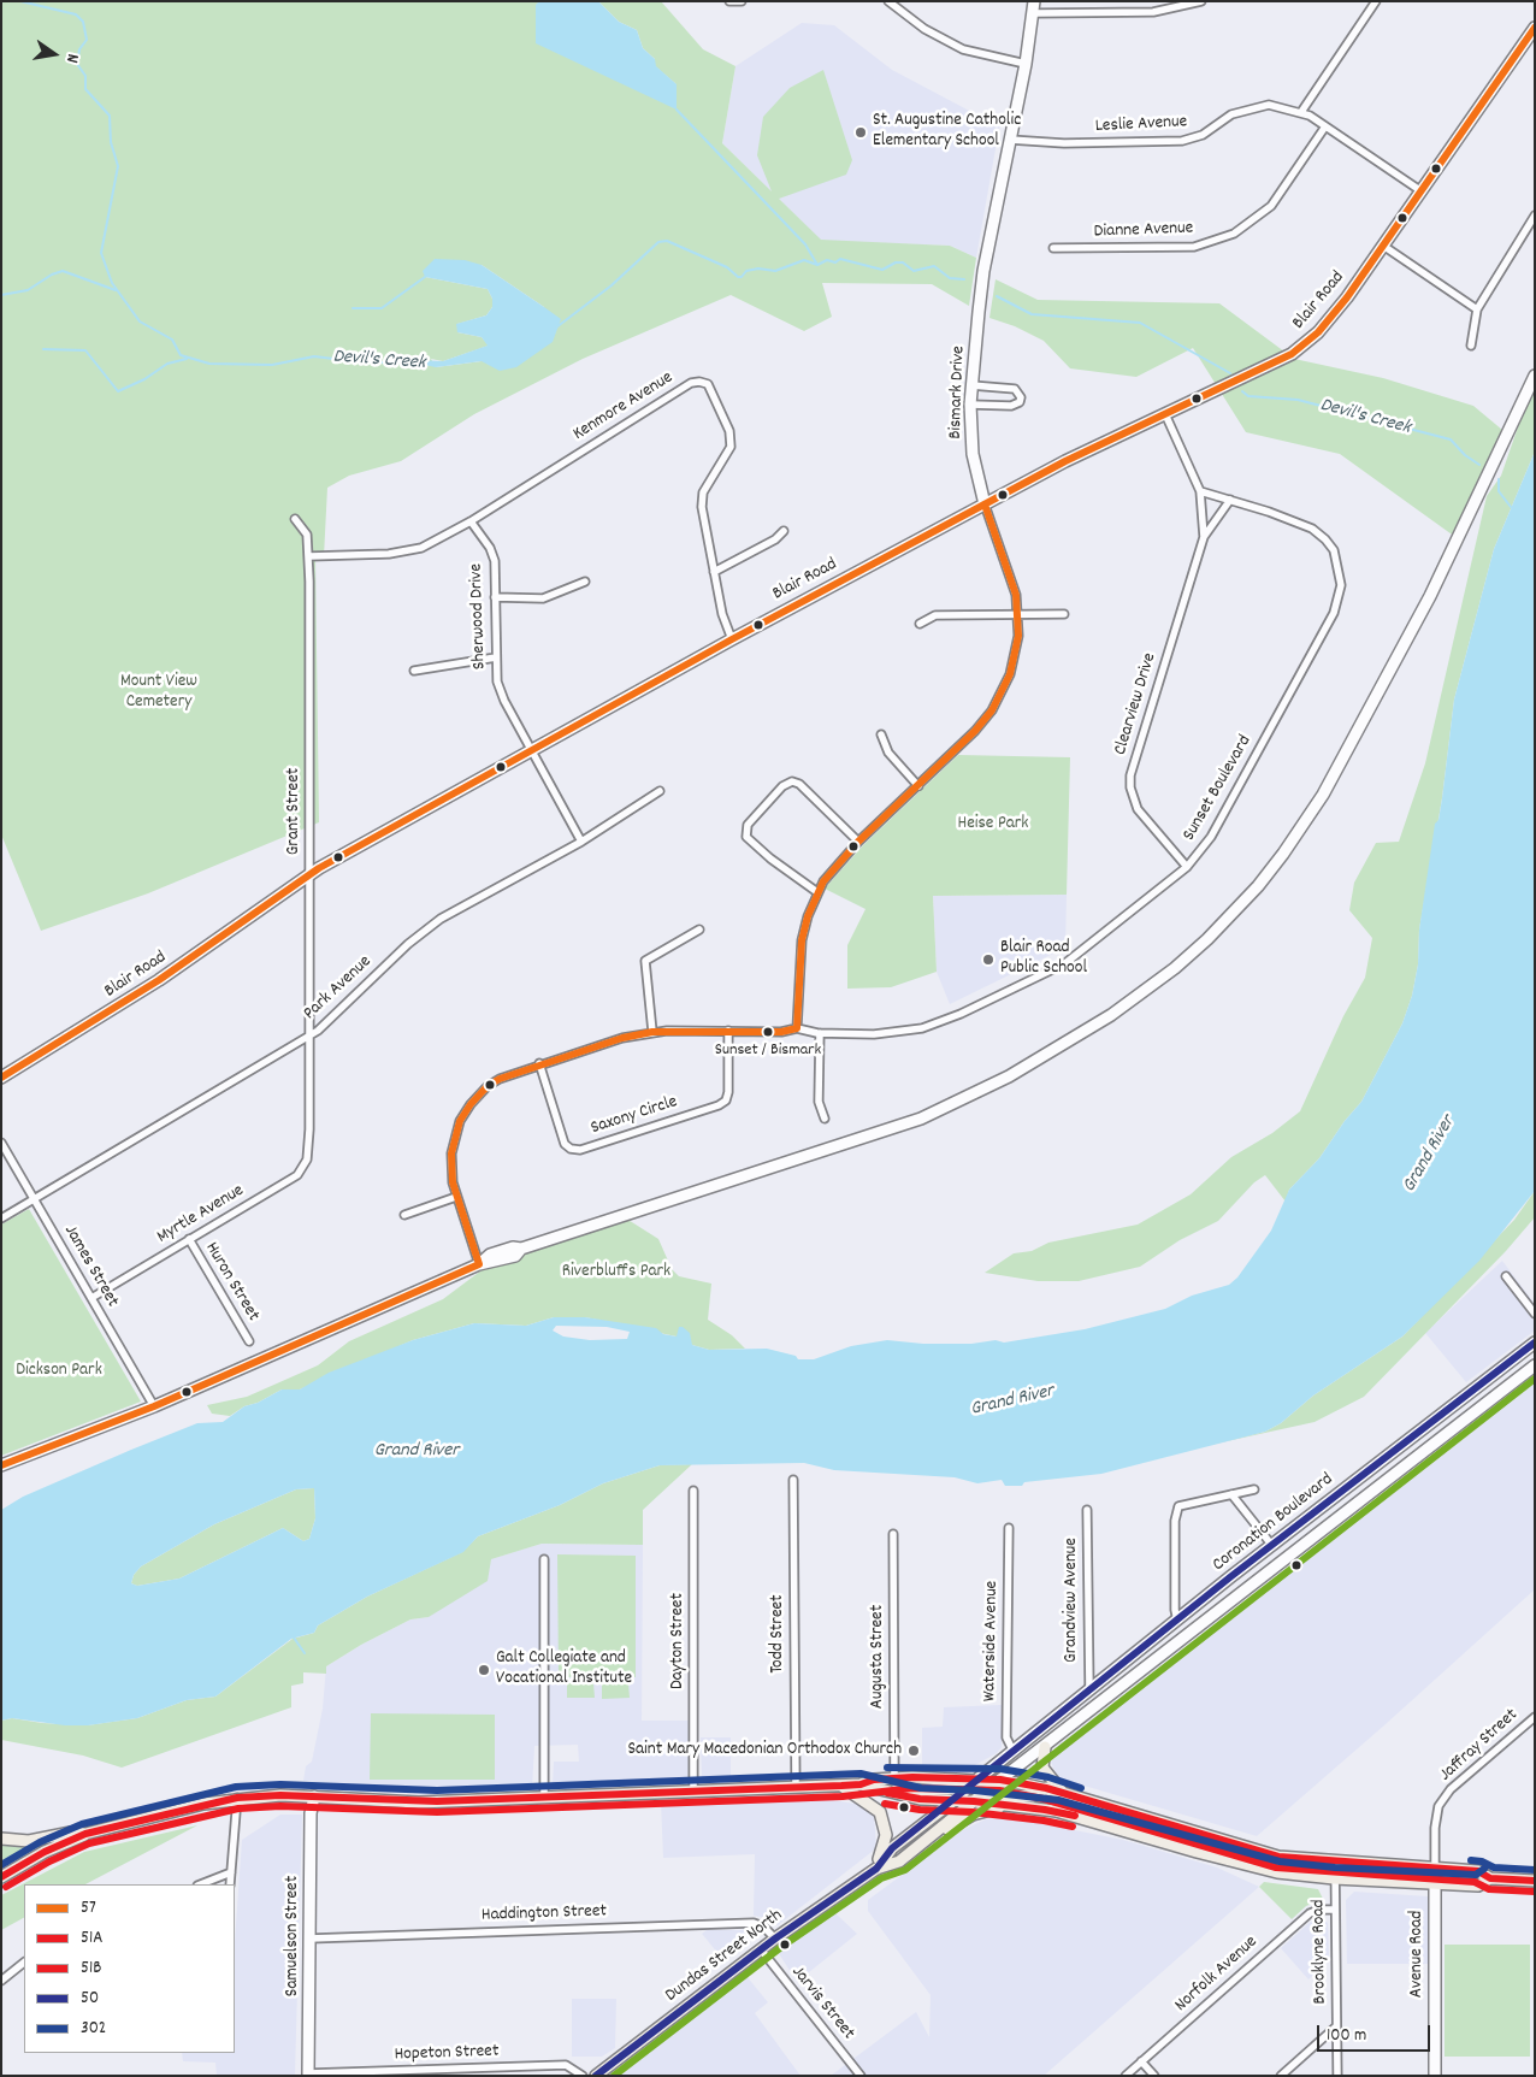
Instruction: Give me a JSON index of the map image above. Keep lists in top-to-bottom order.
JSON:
{
  "streets": {
    "main road": [
      "Blair Road",
      "Bismark Drive",
      "Coronation Boulevard",
      "Samuelson Street",
      "Avenue Road",
      "Dundas Street North"
    ],
    "street": [
      "Leslie Avenue",
      "Dianne Avenue",
      "Kenmore Avenue",
      "Sherwood Drive",
      "Clearview Drive",
      "Sunset Boulevard",
      "Grant Street",
      "Park Avenue",
      "Saxony Circle",
      "Myrtle Avenue",
      "James Street",
      "Huron Street",
      "Grandview Avenue",
      "Todd Street",
      "Dayton Street",
      "Waterside Avenue",
      "Augusta Street",
      "Jaffray Street",
      "Haddington Street",
      "Brooklyne Road",
      "Norfolk Avenue",
      "Jarvis Street",
      "Hopeton Street"
    ]
  },
  "crossings": [
    ["Leslie Avenue", "Dianne Avenue"],
    ["Leslie Avenue", "Blair Road"],
    ["Leslie Avenue", "Bismark Drive"],
    ["Blair Road", "Bismark Drive"],
    ["Blair Road", "Kenmore Avenue"],
    ["Blair Road", "Sherwood Drive"],
    ["Blair Road", "Clearview Drive"],
    ["Blair Road", "Grant Street"],
    ["Bismark Drive", "Sunset Boulevard"],
    ["Kenmore Avenue", "Sherwood Drive"],
    ["Kenmore Avenue", "Grant Street"],
    ["Sherwood Drive", "Park Avenue"],
    ["Clearview Drive", "Sunset Boulevard"],
    ["Sunset Boulevard", "Saxony Circle"],
    ["Grant Street", "Park Avenue"],
    ["Grant Street", "Myrtle Avenue"],
    ["Park Avenue", "James Street"],
    ["Myrtle Avenue", "James Street"],
    ["Myrtle Avenue", "Huron Street"],
    ["Coronation Boulevard", "Grandview Avenue"],
    ["Coronation Boulevard", "Waterside Avenue"],
    ["Coronation Boulevard", "Dundas Street North"],
    ["Jaffray Street", "Avenue Road"],
    ["Haddington Street", "Samuelson Street"],
    ["Haddington Street", "Dundas Street North"],
    ["Samuelson Street", "Hopeton Street"],
    ["Brooklyne Road", "Norfolk Avenue"],
    ["Dundas Street North", "Jarvis Street"]
  ],
  "water": ["Devil's Creek", "Grand River"],
  "parks": [
    "Mount View Cemetery",
    "Heise Park",
    "Riverbluffs Park",
    "Dickson Park"
  ],
  "places": [
    "St. Augustine Catholic Elementary School",
    "Blair Road Public School",
    "Sunset / Bismark",
    "Galt Collegiate and Vocational Institute",
    "Saint Mary Macedonian Orthodox Church"
  ],
  "lines": [
    "transit line 57",
    "transit line 50",
    "transit line 302",
    "transit line 51A",
    "transit line 51B"
  ],
  "legend": [
    "57",
    "51A",
    "51B",
    "50",
    "302"
  ],
  "scale_bar": "100 m",
  "north": "right"
}
